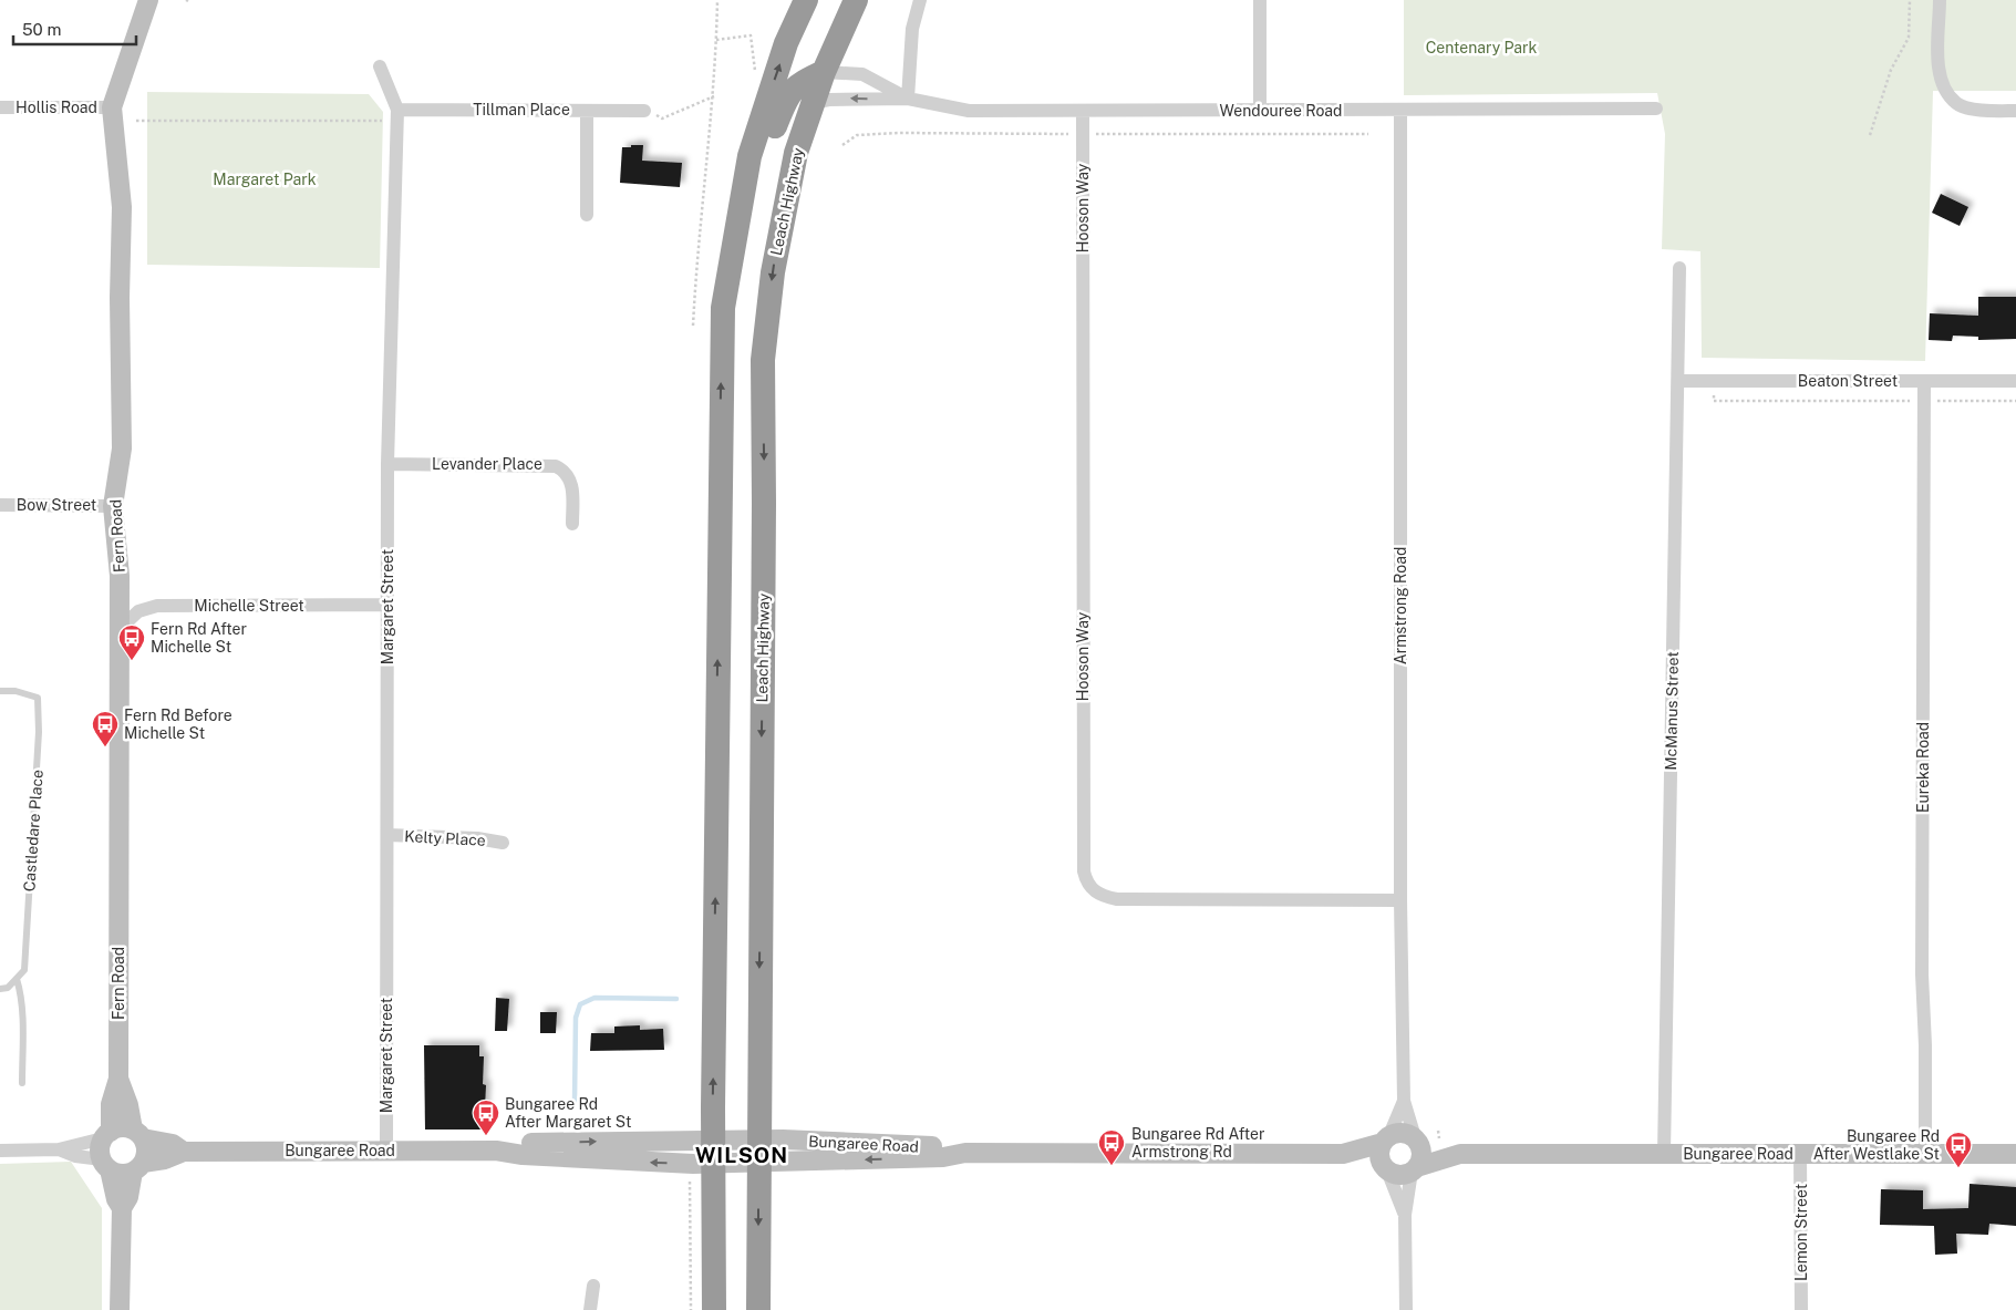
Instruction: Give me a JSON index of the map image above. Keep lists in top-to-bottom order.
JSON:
{
  "streets": {
    "highway": ["Leach Highway"],
    "street": [
      "Hollis Road",
      "Tillman Place",
      "Wendouree Road",
      "Hooson Way",
      "Beaton Street",
      "Levander Place",
      "Bow Street",
      "Fern Road",
      "Michelle Street",
      "Armstrong Road",
      "Margaret Street",
      "McManus Street",
      "Eureka Road",
      "Kelty Place",
      "Bungaree Road",
      "Lemon Street"
    ],
    "lane": ["Castledare Place"]
  },
  "crossings": [
    ["Hollis Road", "Fern Road"],
    ["Tillman Place", "Margaret Street"],
    ["Wendouree Road", "Leach Highway"],
    ["Wendouree Road", "Hooson Way"],
    ["Wendouree Road", "Armstrong Road"],
    ["Leach Highway", "Bungaree Road"],
    ["Hooson Way", "Armstrong Road"],
    ["Beaton Street", "McManus Street"],
    ["Beaton Street", "Eureka Road"],
    ["Levander Place", "Margaret Street"],
    ["Bow Street", "Fern Road"],
    ["Fern Road", "Michelle Street"],
    ["Fern Road", "Bungaree Road"],
    ["Michelle Street", "Margaret Street"],
    ["Armstrong Road", "Bungaree Road"],
    ["Margaret Street", "Kelty Place"],
    ["Margaret Street", "Bungaree Road"],
    ["McManus Street", "Bungaree Road"],
    ["Eureka Road", "Bungaree Road"],
    ["Bungaree Road", "Lemon Street"]
  ],
  "districts": ["WILSON"],
  "parks": ["Centenary Park", "Margaret Park"],
  "places": {
    "bus stop": [
      "Fern Rd After Michelle St",
      "Fern Rd Before Michelle St",
      "Bungaree Rd After Margaret St",
      "Bungaree Rd After Armstrong Rd",
      "Bungaree Rd After Westlake St"
    ]
  },
  "scale_bar": "50 m"
}
